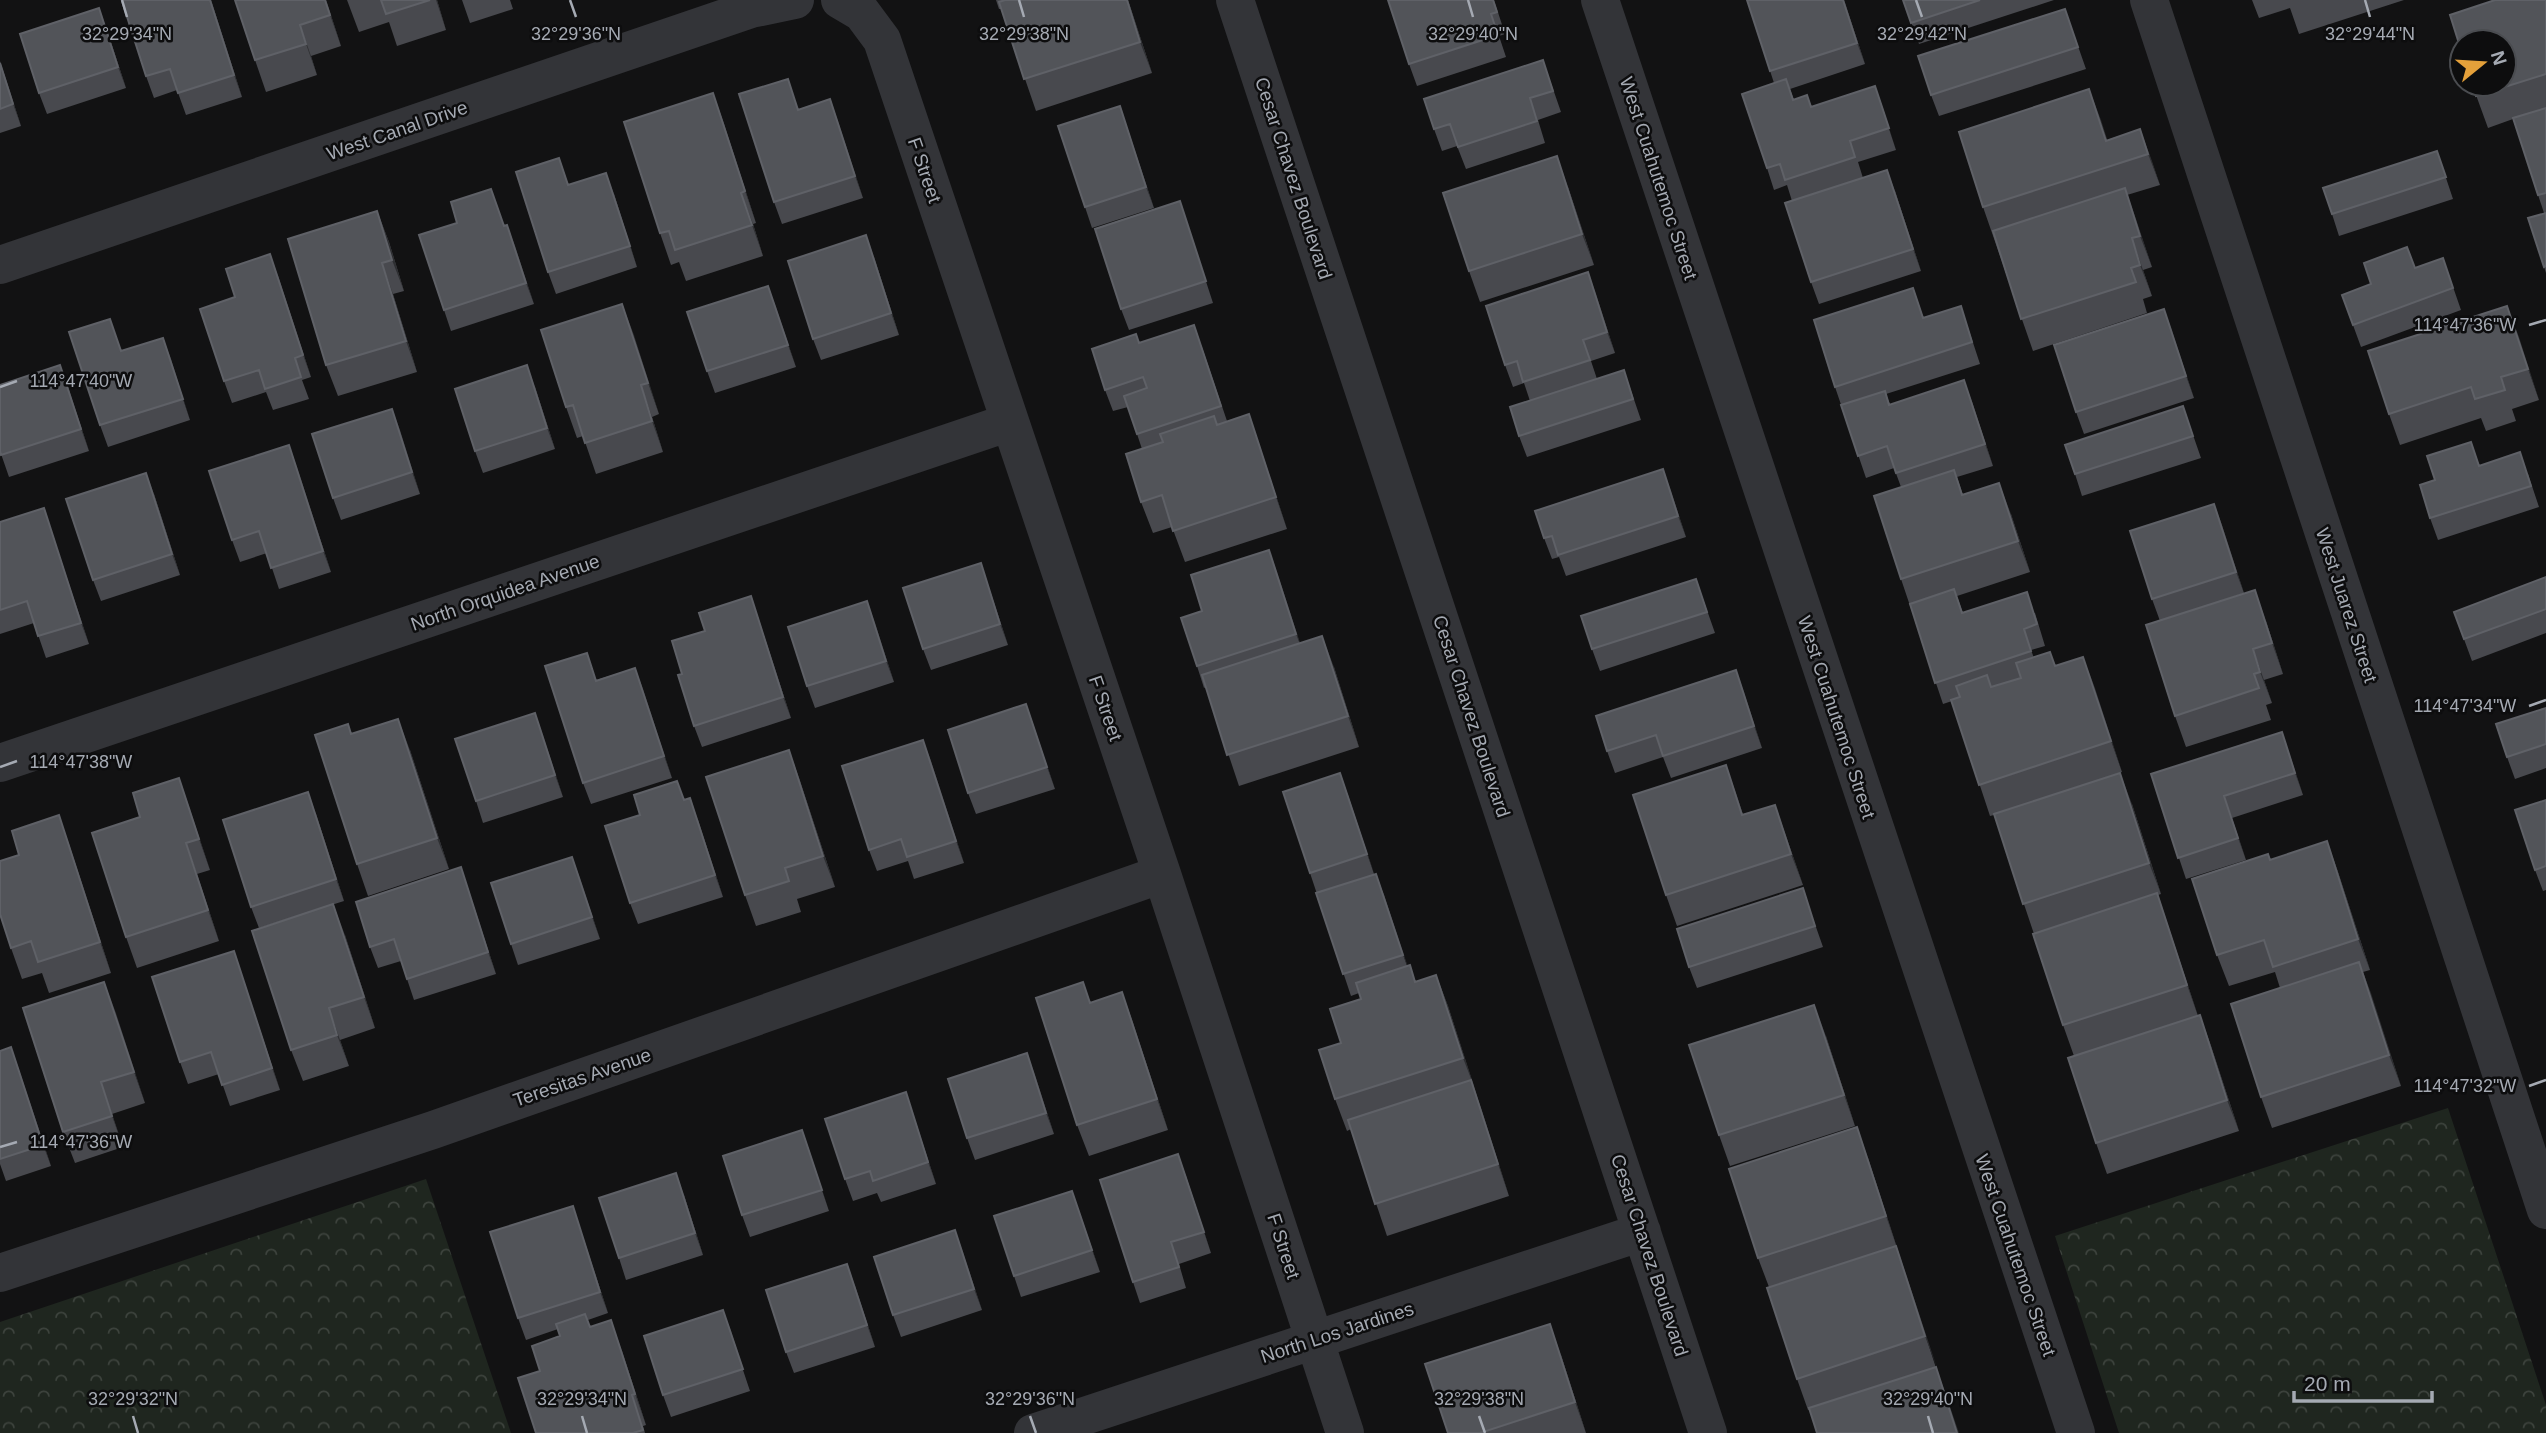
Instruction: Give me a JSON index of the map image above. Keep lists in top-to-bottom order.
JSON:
{
  "streets": {
    "street": [
      "West Canal Drive",
      "F Street",
      "Cesar Chavez Boulevard",
      "West Cuahutemoc Street",
      "North Orquidea Avenue",
      "West Juarez Street",
      "Teresitas Avenue",
      "North Los Jardines"
    ]
  },
  "crossings": [
    ["F Street", "North Orquidea Avenue"],
    ["F Street", "Teresitas Avenue"],
    ["F Street", "North Los Jardines"],
    ["Cesar Chavez Boulevard", "North Los Jardines"]
  ],
  "scale_bar": "20 m",
  "north": "right",
  "coordinates": [
    "32°29'34\"N",
    "32°29'36\"N",
    "32°29'38\"N",
    "32°29'40\"N",
    "32°29'42\"N",
    "32°29'44\"N",
    "114°47'36\"W",
    "114°47'40\"W",
    "114°47'34\"W",
    "114°47'38\"W",
    "114°47'32\"W",
    "32°29'32\"N"
  ]
}
